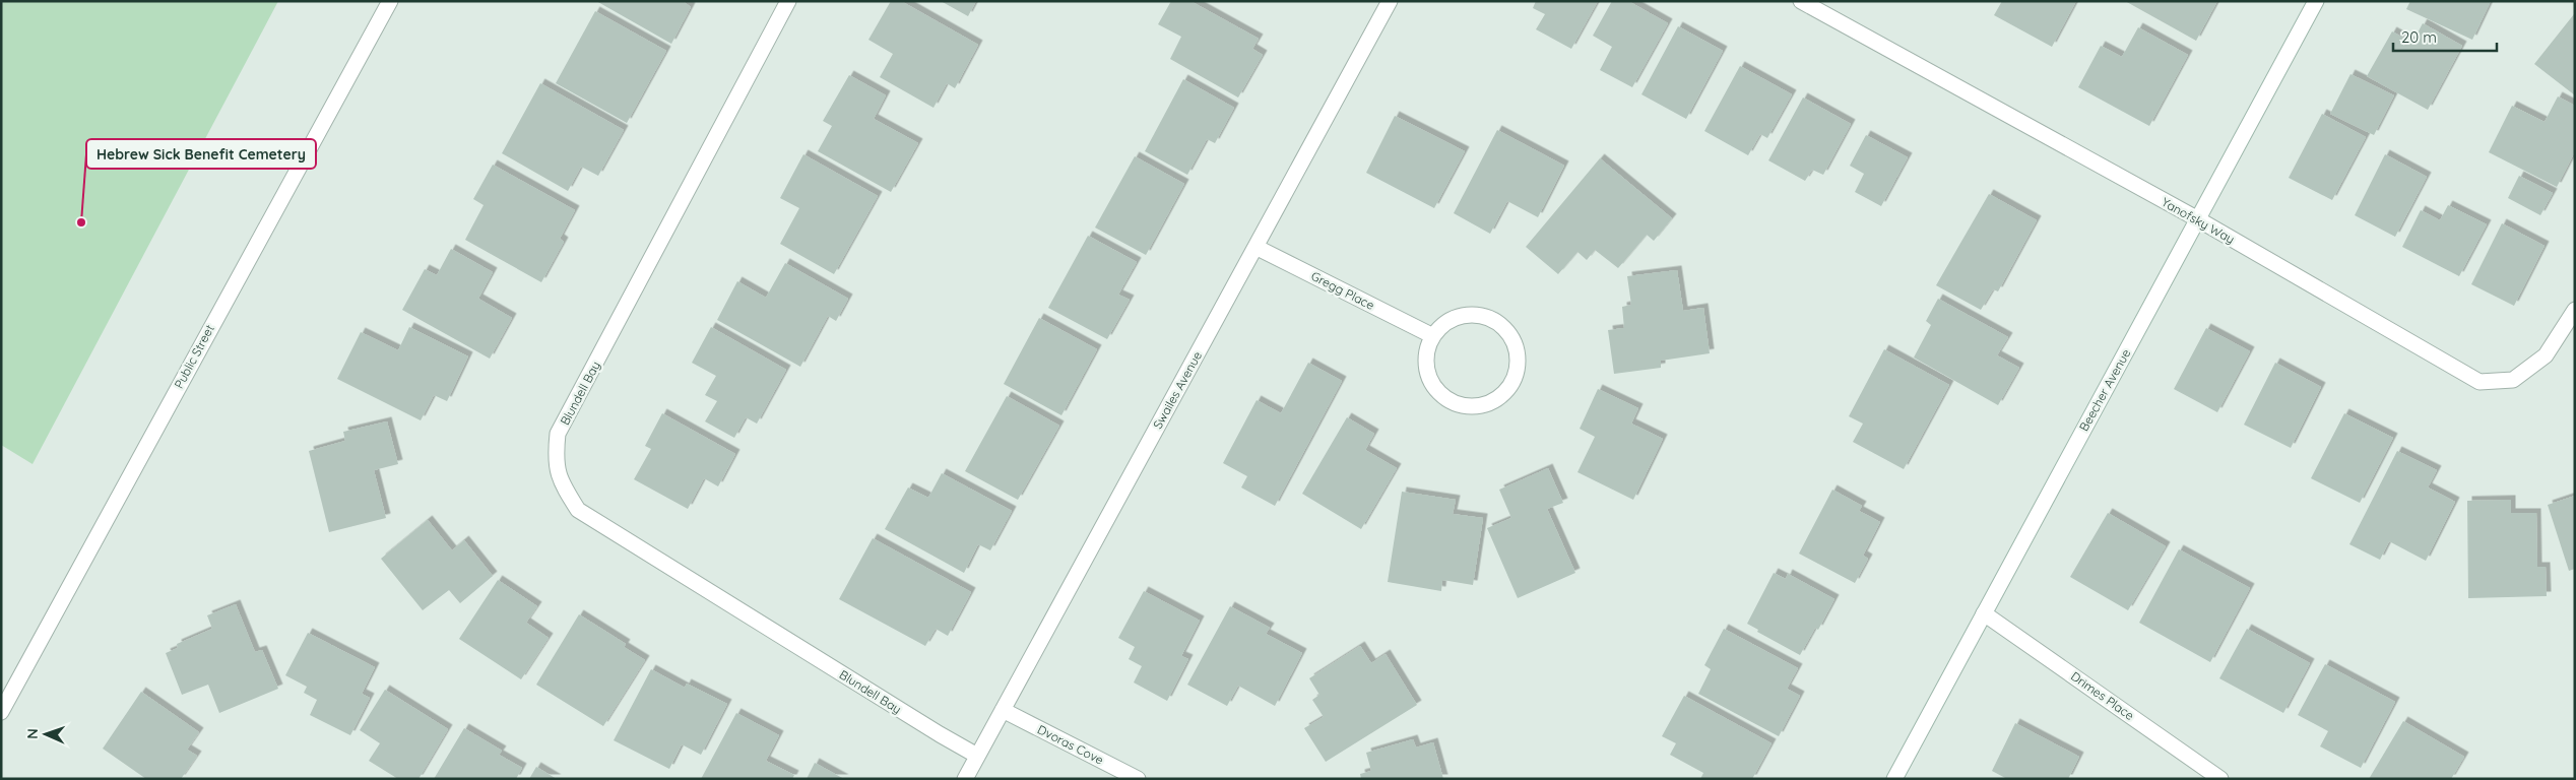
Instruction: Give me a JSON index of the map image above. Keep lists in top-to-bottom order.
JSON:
{
  "streets": {
    "street": [
      "Yanofsky Way",
      "Gregg Place",
      "Public Street",
      "Swailes Avenue",
      "Beecher Avenue",
      "Blundell Bay",
      "Drimes Place",
      "Dvoras Cove"
    ]
  },
  "crossings": [
    ["Yanofsky Way", "Beecher Avenue"],
    ["Gregg Place", "Swailes Avenue"],
    ["Swailes Avenue", "Blundell Bay"],
    ["Swailes Avenue", "Dvoras Cove"],
    ["Beecher Avenue", "Drimes Place"]
  ],
  "places": ["Hebrew Sick Benefit Cemetery"],
  "scale_bar": "20 m",
  "north": "left"
}
